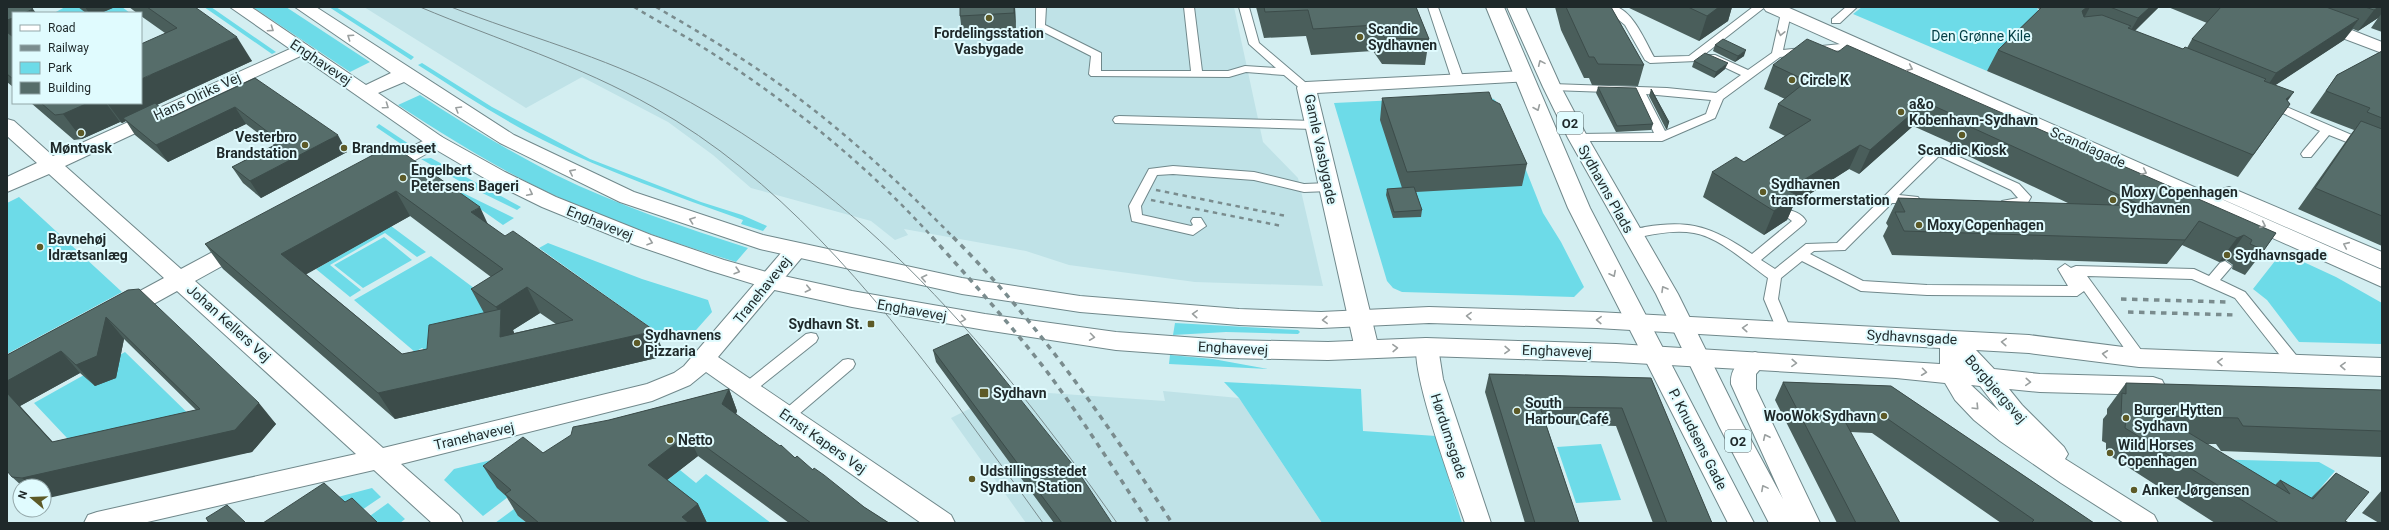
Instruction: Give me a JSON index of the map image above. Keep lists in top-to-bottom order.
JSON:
{
  "streets": {
    "street": [
      "Enghavevej",
      "Hans Olriks Vej",
      "O2",
      "Scandiagade",
      "Gamle Vasbygade",
      "Sydhavns Plads",
      "Tranehavevej",
      "Johan Kellers Vej",
      "Sydhavnsgade",
      "Borgbjergsvej",
      "Hørdumsgade",
      "P. Knudsens Gade",
      "Ernst Kapers Vej"
    ]
  },
  "crossings": [
    ["Enghavevej", "Hans Olriks Vej"],
    ["Enghavevej", "O2"],
    ["Enghavevej", "Gamle Vasbygade"],
    ["Enghavevej", "Tranehavevej"],
    ["Enghavevej", "Hørdumsgade"],
    ["Enghavevej", "P. Knudsens Gade"],
    ["Hans Olriks Vej", "Johan Kellers Vej"],
    ["O2", "Sydhavns Plads"],
    ["O2", "Sydhavnsgade"],
    ["O2", "P. Knudsens Gade"],
    ["Gamle Vasbygade", "Sydhavns Plads"],
    ["Sydhavns Plads", "Sydhavnsgade"],
    ["Tranehavevej", "Johan Kellers Vej"],
    ["Tranehavevej", "Ernst Kapers Vej"],
    ["Sydhavnsgade", "Borgbjergsvej"]
  ],
  "parks": ["Den Grønne Kile"],
  "places": {
    "other": [
      "Fordelingsstation Vasbygade",
      "Scandic Sydhavnen",
      "Circle K",
      "a&o Kobenhavn-Sydhavn",
      "Møntvask",
      "Scandic Kiosk",
      "Vesterbro Brandstation",
      "Brandmuseet",
      "Engelbert Petersens Bageri",
      "Sydhavnen transformerstation",
      "Moxy Copenhagen Sydhavnen",
      "Moxy Copenhagen",
      "Bavnehøj Idrætsanlæg",
      "Sydhavnsgade",
      "Sydhavnens Pizzaria",
      "South Harbour Café",
      "WooWok Sydhavn",
      "Burger Hytten Sydhavn",
      "Netto",
      "Wild Horses Copenhagen",
      "Udstillingsstedet Sydhavn Station",
      "Anker Jørgensen"
    ],
    "transit": ["Sydhavn St.", "Sydhavn"]
  },
  "legend": [
    "Road",
    "Railway",
    "Park",
    "Building"
  ],
  "north": "left"
}
